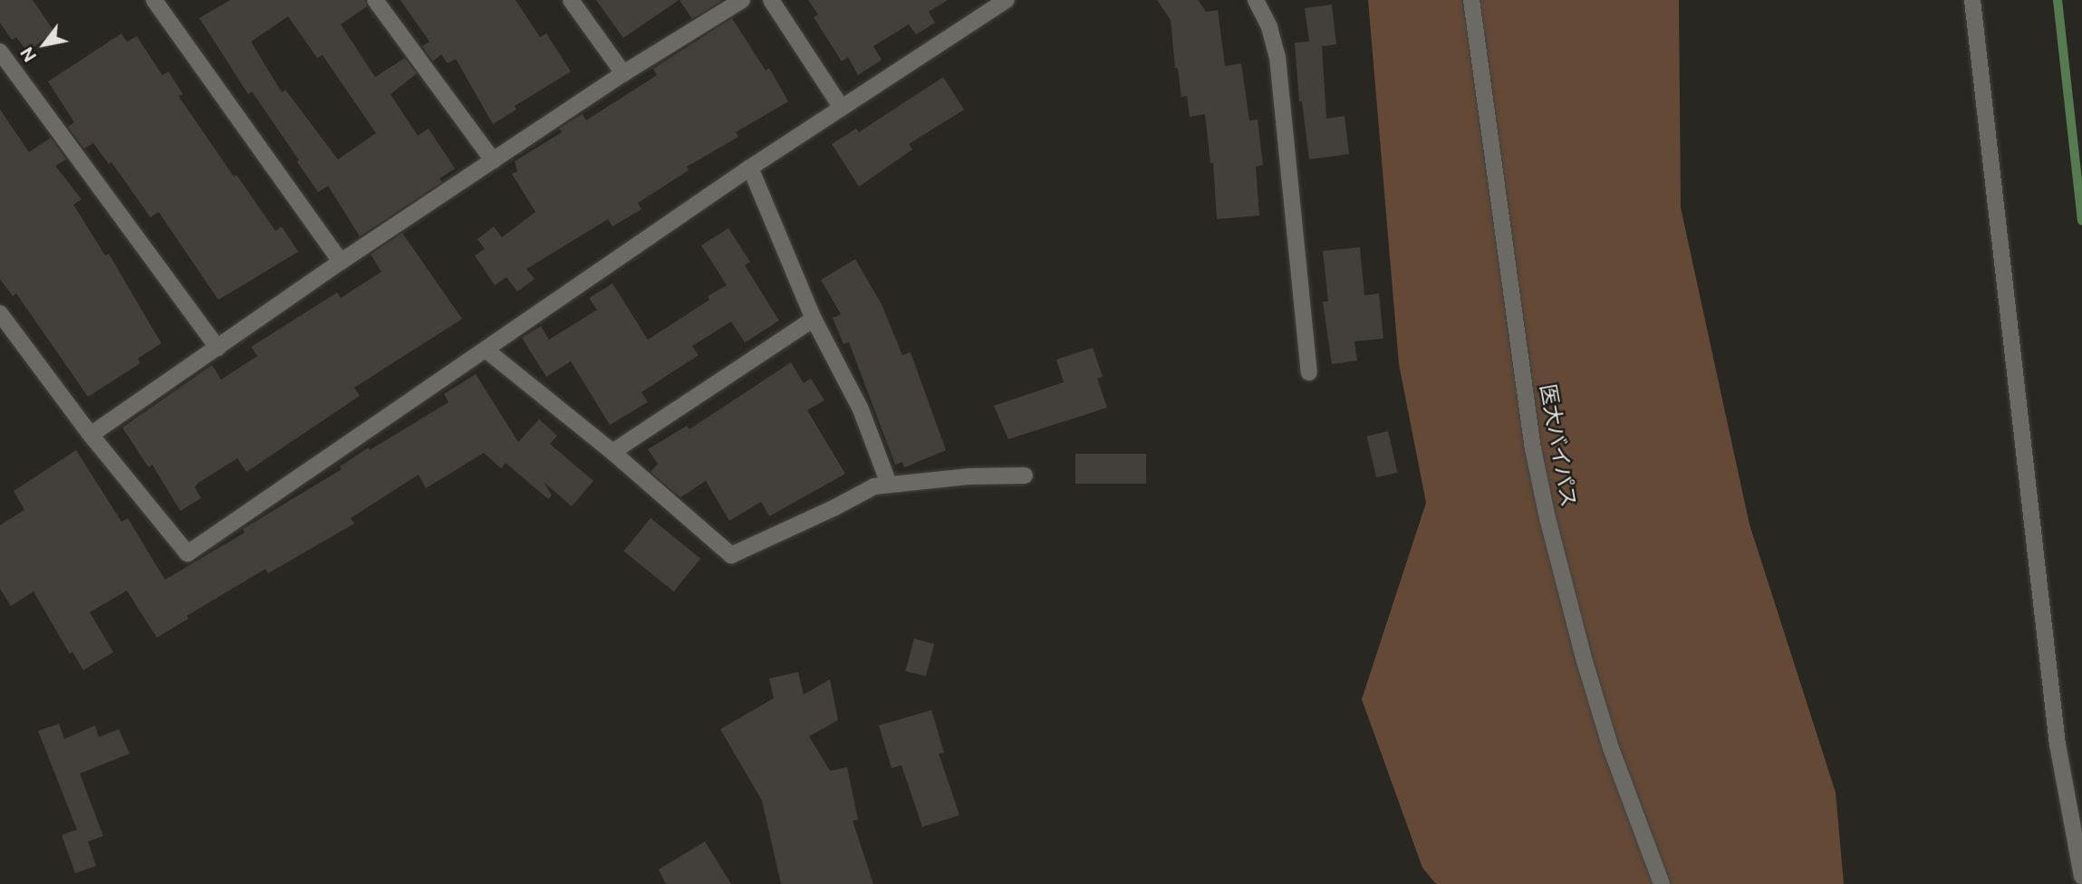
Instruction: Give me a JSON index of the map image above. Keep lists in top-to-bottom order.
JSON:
{
  "streets": {
    "street": ["医大バイパス"]
  },
  "north": "bottom left"
}
